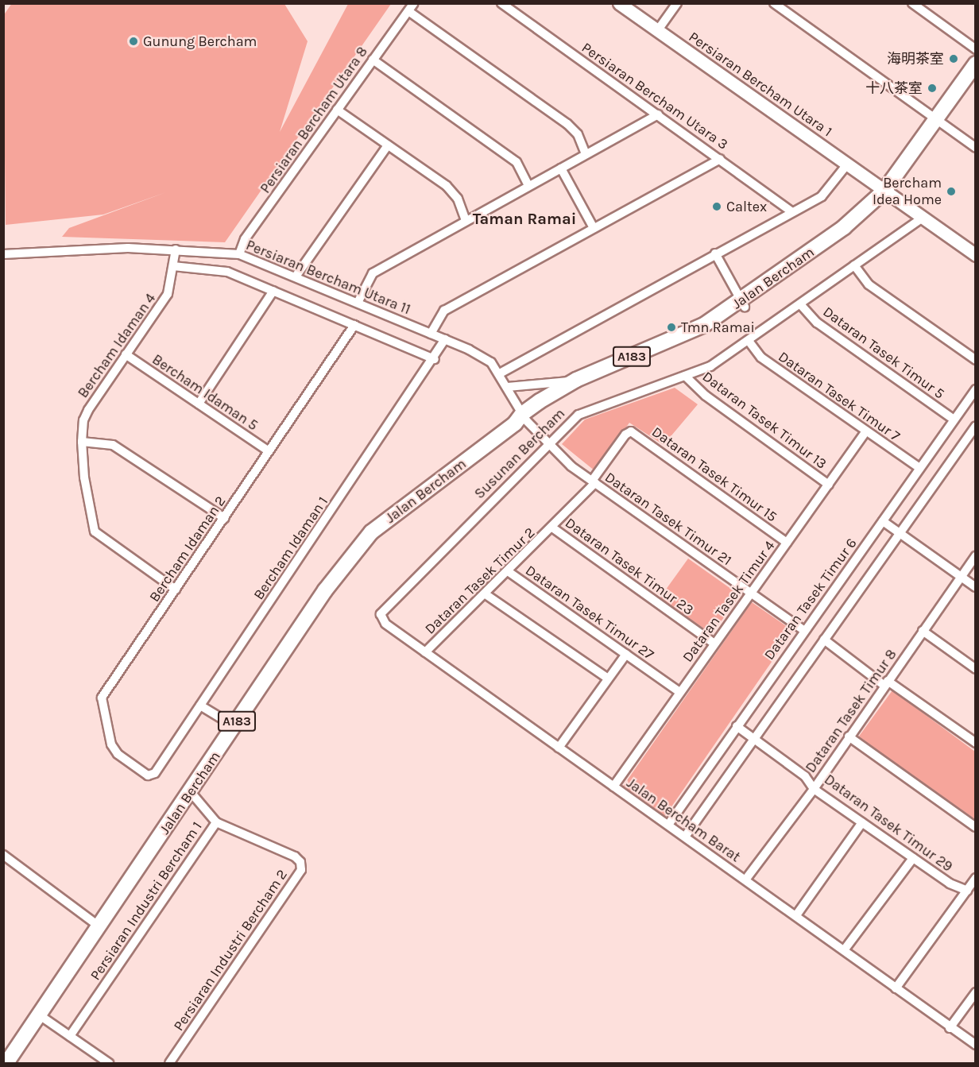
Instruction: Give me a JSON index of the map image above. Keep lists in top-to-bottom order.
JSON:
{
  "streets": {
    "main road": ["Jalan Bercham", "A183"],
    "street": [
      "Persiaran Bercham Utara 1",
      "Persiaran Bercham Utara 3",
      "Persiaran Bercham Utara 8",
      "Persiaran Bercham Utara 11",
      "Bercham Idaman 4",
      "Dataran Tasek Timur 5",
      "Bercham Idaman 5",
      "Dataran Tasek Timur 7",
      "Dataran Tasek Timur 13",
      "Susunan Bercham",
      "Dataran Tasek Timur 15",
      "Dataran Tasek Timur 21",
      "Bercham Idaman 1",
      "Bercham Idaman 2",
      "Dataran Tasek Timur 23",
      "Dataran Tasek Timur 2",
      "Dataran Tasek Timur 6",
      "Dataran Tasek Timur 4",
      "Dataran Tasek Timur 27",
      "Dataran Tasek Timur 8",
      "Jalan Bercham Barat",
      "Dataran Tasek Timur 29",
      "Persiaran Industri Bercham 1",
      "Persiaran Industri Bercham 2"
    ]
  },
  "crossings": [
    ["Persiaran Bercham Utara 1", "Jalan Bercham"],
    ["Persiaran Bercham Utara 1", "Susunan Bercham"],
    ["Persiaran Bercham Utara 8", "Persiaran Bercham Utara 11"],
    ["Persiaran Bercham Utara 11", "Jalan Bercham"],
    ["Persiaran Bercham Utara 11", "Bercham Idaman 4"],
    ["Persiaran Bercham Utara 11", "Dataran Tasek Timur 21"],
    ["Persiaran Bercham Utara 11", "Bercham Idaman 1"],
    ["Jalan Bercham", "Dataran Tasek Timur 21"],
    ["Bercham Idaman 4", "Bercham Idaman 5"],
    ["Bercham Idaman 4", "Bercham Idaman 2"],
    ["Dataran Tasek Timur 5", "Susunan Bercham"],
    ["Dataran Tasek Timur 5", "Dataran Tasek Timur 6"],
    ["Bercham Idaman 5", "Bercham Idaman 2"],
    ["Dataran Tasek Timur 7", "Susunan Bercham"],
    ["Dataran Tasek Timur 7", "Dataran Tasek Timur 6"],
    ["Dataran Tasek Timur 7", "Dataran Tasek Timur 4"],
    ["Dataran Tasek Timur 13", "Susunan Bercham"],
    ["Dataran Tasek Timur 13", "Dataran Tasek Timur 4"],
    ["Susunan Bercham", "Dataran Tasek Timur 21"],
    ["Susunan Bercham", "Jalan Bercham Barat"],
    ["Dataran Tasek Timur 15", "Dataran Tasek Timur 21"],
    ["Dataran Tasek Timur 15", "Dataran Tasek Timur 2"],
    ["Dataran Tasek Timur 15", "Dataran Tasek Timur 4"],
    ["Dataran Tasek Timur 21", "Dataran Tasek Timur 2"],
    ["Dataran Tasek Timur 21", "Dataran Tasek Timur 6"],
    ["Dataran Tasek Timur 21", "Dataran Tasek Timur 4"],
    ["Bercham Idaman 1", "Bercham Idaman 2"],
    ["Dataran Tasek Timur 23", "Dataran Tasek Timur 2"],
    ["Dataran Tasek Timur 23", "Dataran Tasek Timur 4"],
    ["Dataran Tasek Timur 2", "Dataran Tasek Timur 27"],
    ["Dataran Tasek Timur 2", "Jalan Bercham Barat"],
    ["Dataran Tasek Timur 6", "Jalan Bercham Barat"],
    ["Dataran Tasek Timur 6", "Dataran Tasek Timur 29"],
    ["Dataran Tasek Timur 4", "Dataran Tasek Timur 27"],
    ["Dataran Tasek Timur 4", "Jalan Bercham Barat"],
    ["Dataran Tasek Timur 8", "Jalan Bercham Barat"],
    ["Dataran Tasek Timur 8", "Dataran Tasek Timur 29"],
    ["Persiaran Industri Bercham 1", "Persiaran Industri Bercham 2"]
  ],
  "districts": ["Taman Ramai"],
  "places": [
    "Gunung Bercham",
    "海明茶室",
    "十八茶室",
    "Bercham Idea Home",
    "Caltex",
    "Tmn Ramai"
  ]
}
